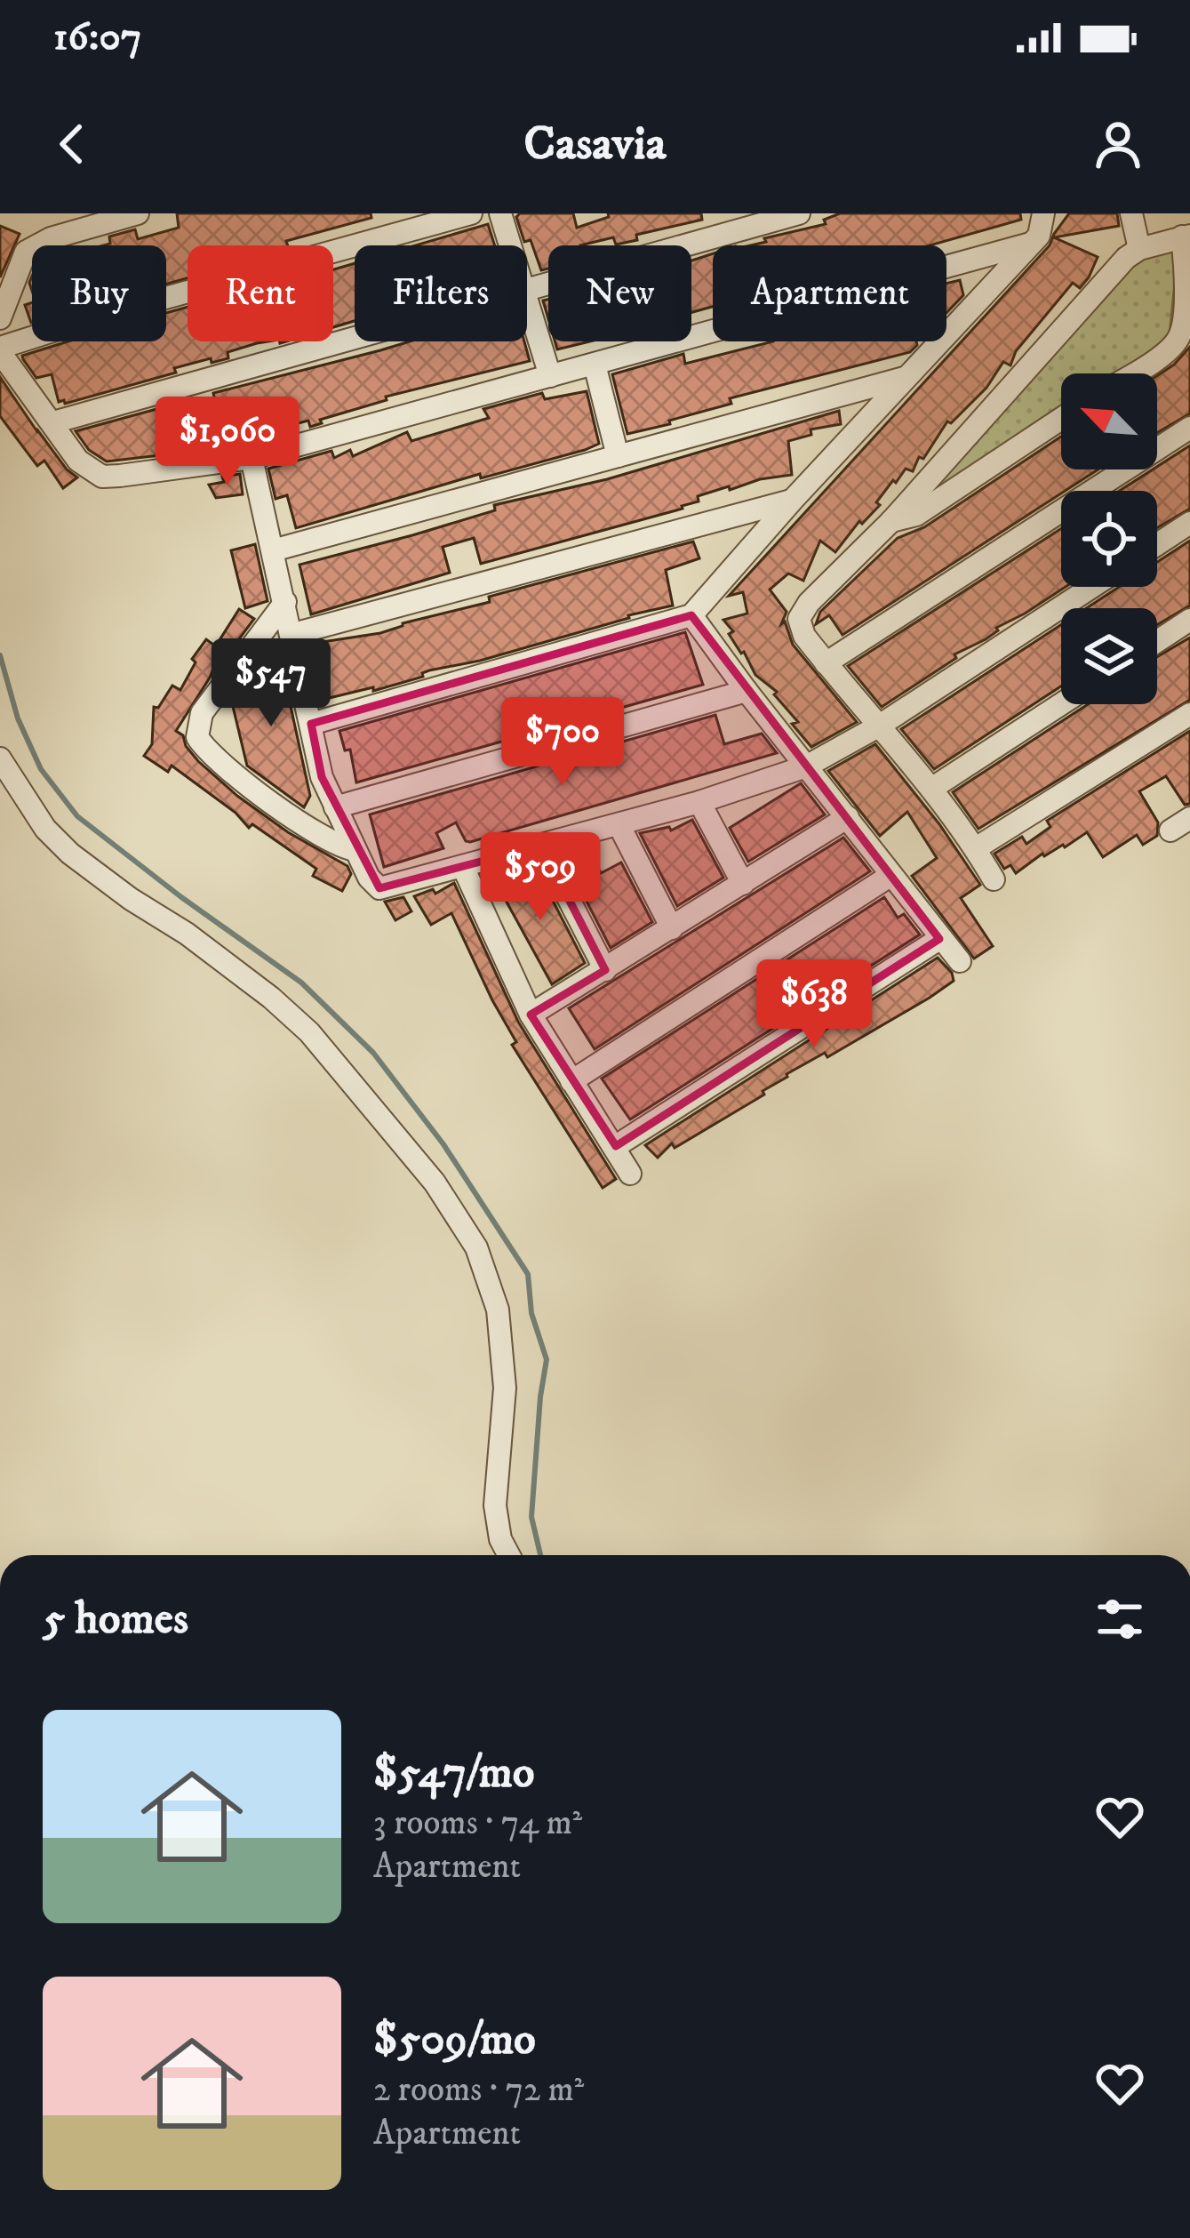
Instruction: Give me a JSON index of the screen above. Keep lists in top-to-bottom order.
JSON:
{
  "north": "top left",
  "page": {
    "status": "16:07",
    "header": "Casavia",
    "chip": [
      "Buy",
      "Rent",
      "Filters",
      "New",
      "Apartment"
    ],
    "price": [
      "$1,060",
      "$547",
      "$700",
      "$509",
      "$638"
    ],
    "heading": "5 homes",
    "list": [
      {
        "name": "$547/mo",
        "note": "3 rooms · 74 m² · Apartment"
      },
      {
        "name": "$509/mo",
        "note": "2 rooms · 72 m² · Apartment"
      }
    ]
  }
}
